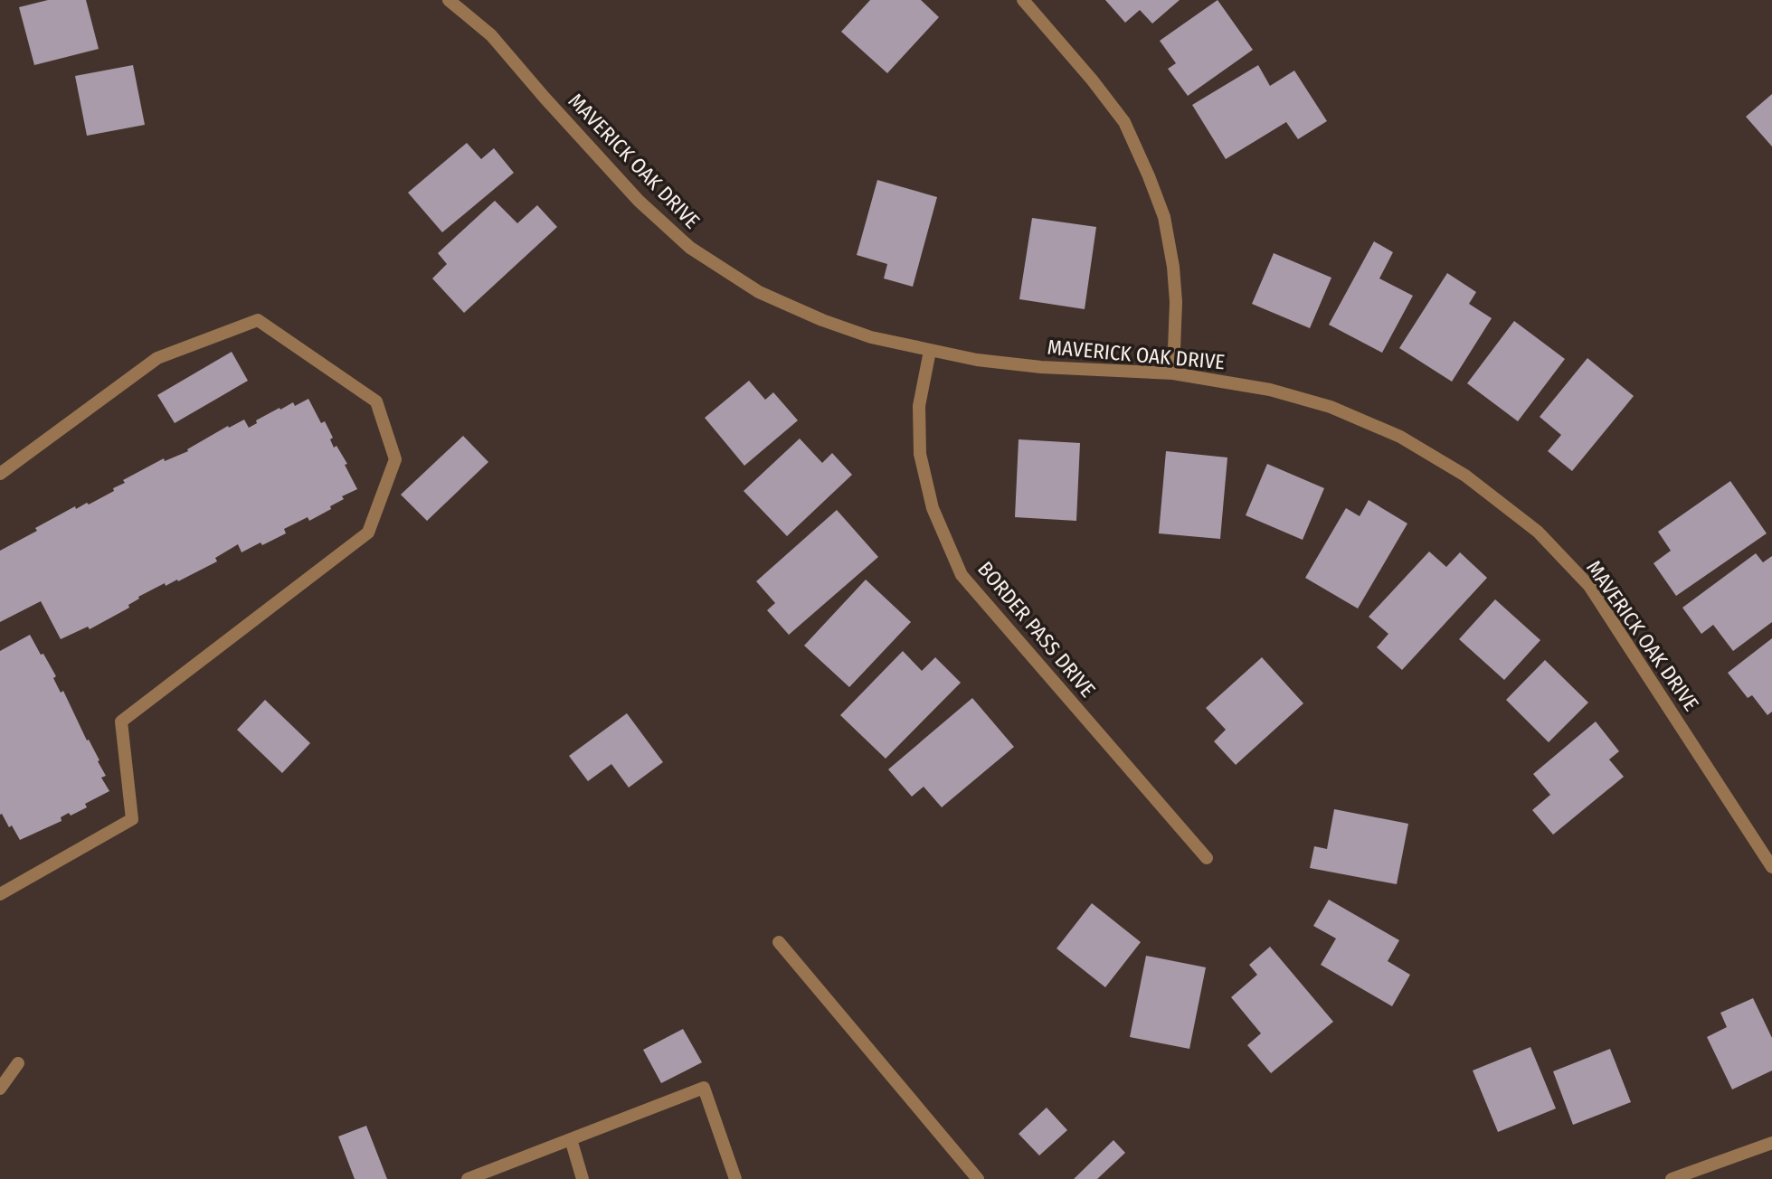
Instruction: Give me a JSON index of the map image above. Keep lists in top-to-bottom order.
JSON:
{
  "streets": {
    "street": ["MAVERICK OAK DRIVE", "BORDER PASS DRIVE"]
  },
  "crossings": [
    ["MAVERICK OAK DRIVE", "BORDER PASS DRIVE"]
  ]
}
